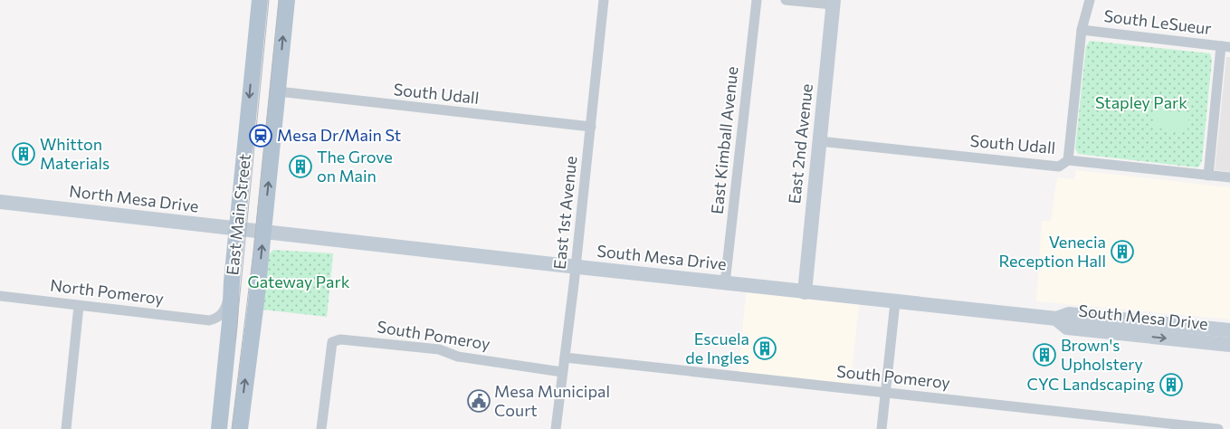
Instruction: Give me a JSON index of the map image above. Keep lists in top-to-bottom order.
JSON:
{
  "streets": {
    "main road": [
      "East 2nd Avenue",
      "North Mesa Drive",
      "East Main Street",
      "South Mesa Drive"
    ],
    "street": [
      "South LeSueur",
      "South Udall",
      "East Kimball Avenue",
      "East 1st Avenue",
      "North Pomeroy",
      "South Pomeroy"
    ]
  },
  "crossings": [
    ["South Udall", "East 2nd Avenue"],
    ["South Udall", "East 1st Avenue"],
    ["South Udall", "East Main Street"],
    ["East Kimball Avenue", "South Mesa Drive"],
    ["East 2nd Avenue", "South Mesa Drive"],
    ["North Mesa Drive", "East Main Street"],
    ["North Mesa Drive", "South Mesa Drive"],
    ["East 1st Avenue", "South Mesa Drive"],
    ["East 1st Avenue", "South Pomeroy"],
    ["East Main Street", "South Mesa Drive"]
  ],
  "parks": ["Stapley Park", "Gateway Park"],
  "places": {
    "station": ["Mesa Dr/Main St"],
    "building": [
      "Whitton Materials",
      "The Grove on Main",
      "Venecia Reception Hall",
      "Escuela de Ingles",
      "Brown's Upholstery",
      "CYC Landscaping"
    ],
    "public building": ["Mesa Municipal Court"]
  }
}
